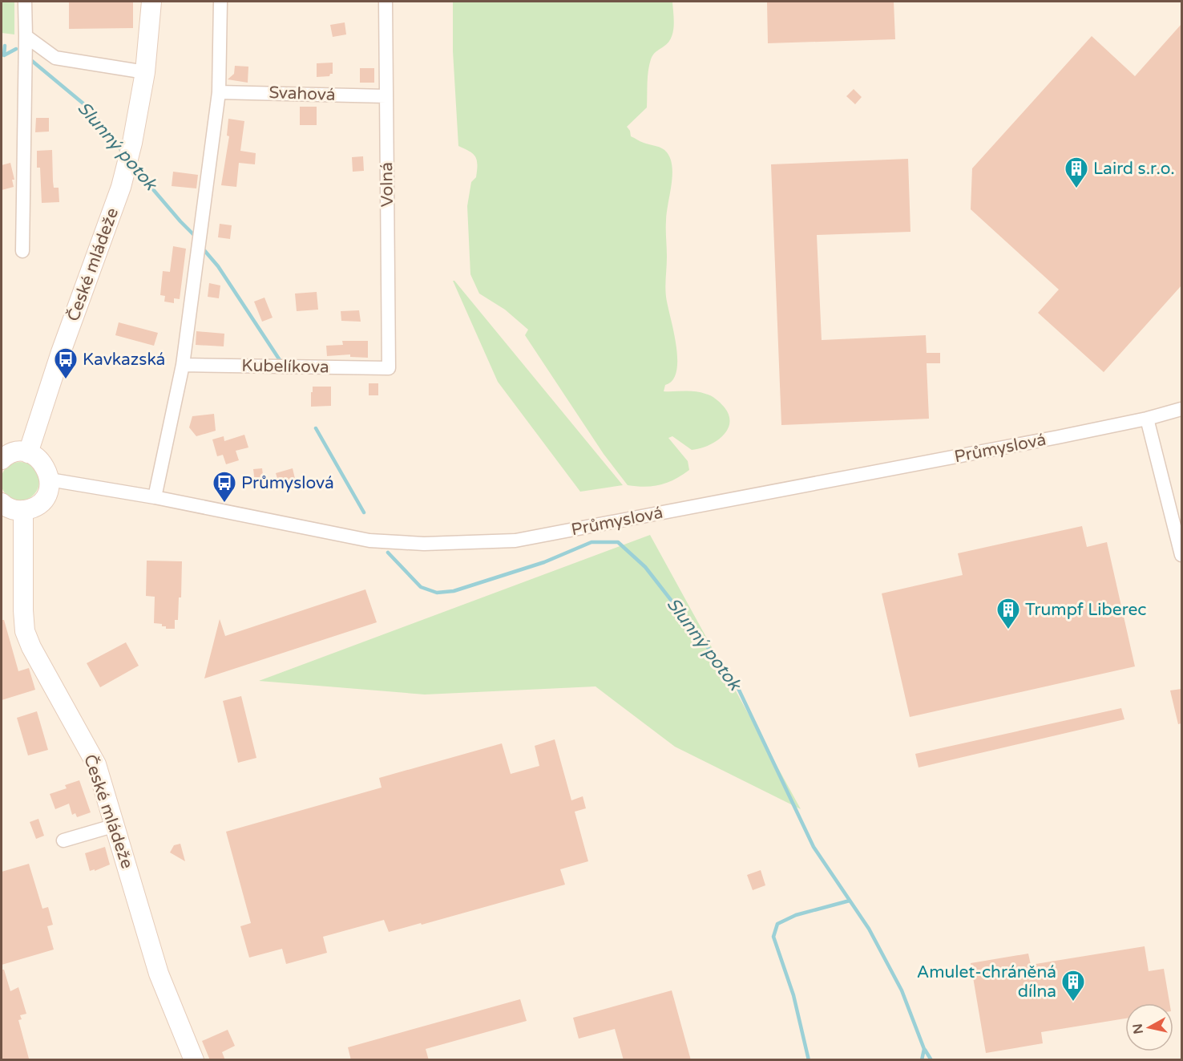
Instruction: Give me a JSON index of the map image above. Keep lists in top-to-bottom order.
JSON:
{
  "streets": {
    "street": [
      "Svahová",
      "Volná",
      "České mládeže",
      "Kubelíkova",
      "Průmyslová"
    ]
  },
  "crossings": [
    ["Svahová", "Volná"],
    ["Volná", "Kubelíkova"]
  ],
  "water": ["Slunný potok"],
  "places": {
    "building": ["Laird s.r.o.", "Trumpf Liberec", "Amulet-chráněná dílna"],
    "bus stop": ["Kavkazská", "Průmyslová"]
  },
  "north": "left"
}
